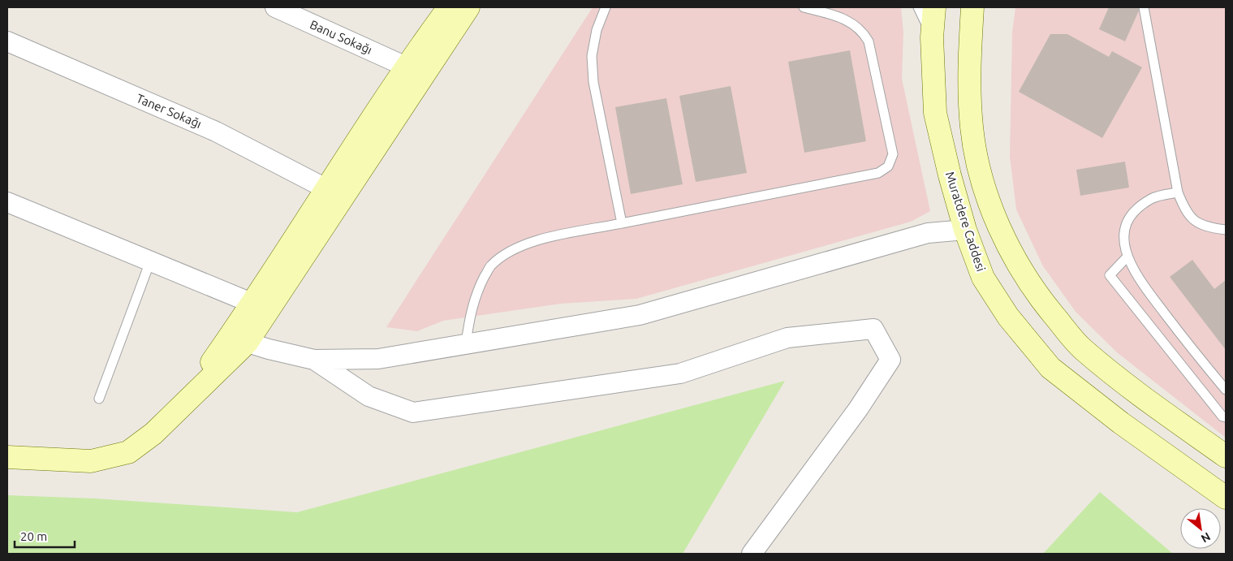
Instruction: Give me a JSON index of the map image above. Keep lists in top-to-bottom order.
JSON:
{
  "streets": {
    "main road": ["Muratdere Caddesi"],
    "street": ["Banu Sokağı", "Taner Sokağı"]
  },
  "scale_bar": "20 m",
  "north": "bottom right"
}
